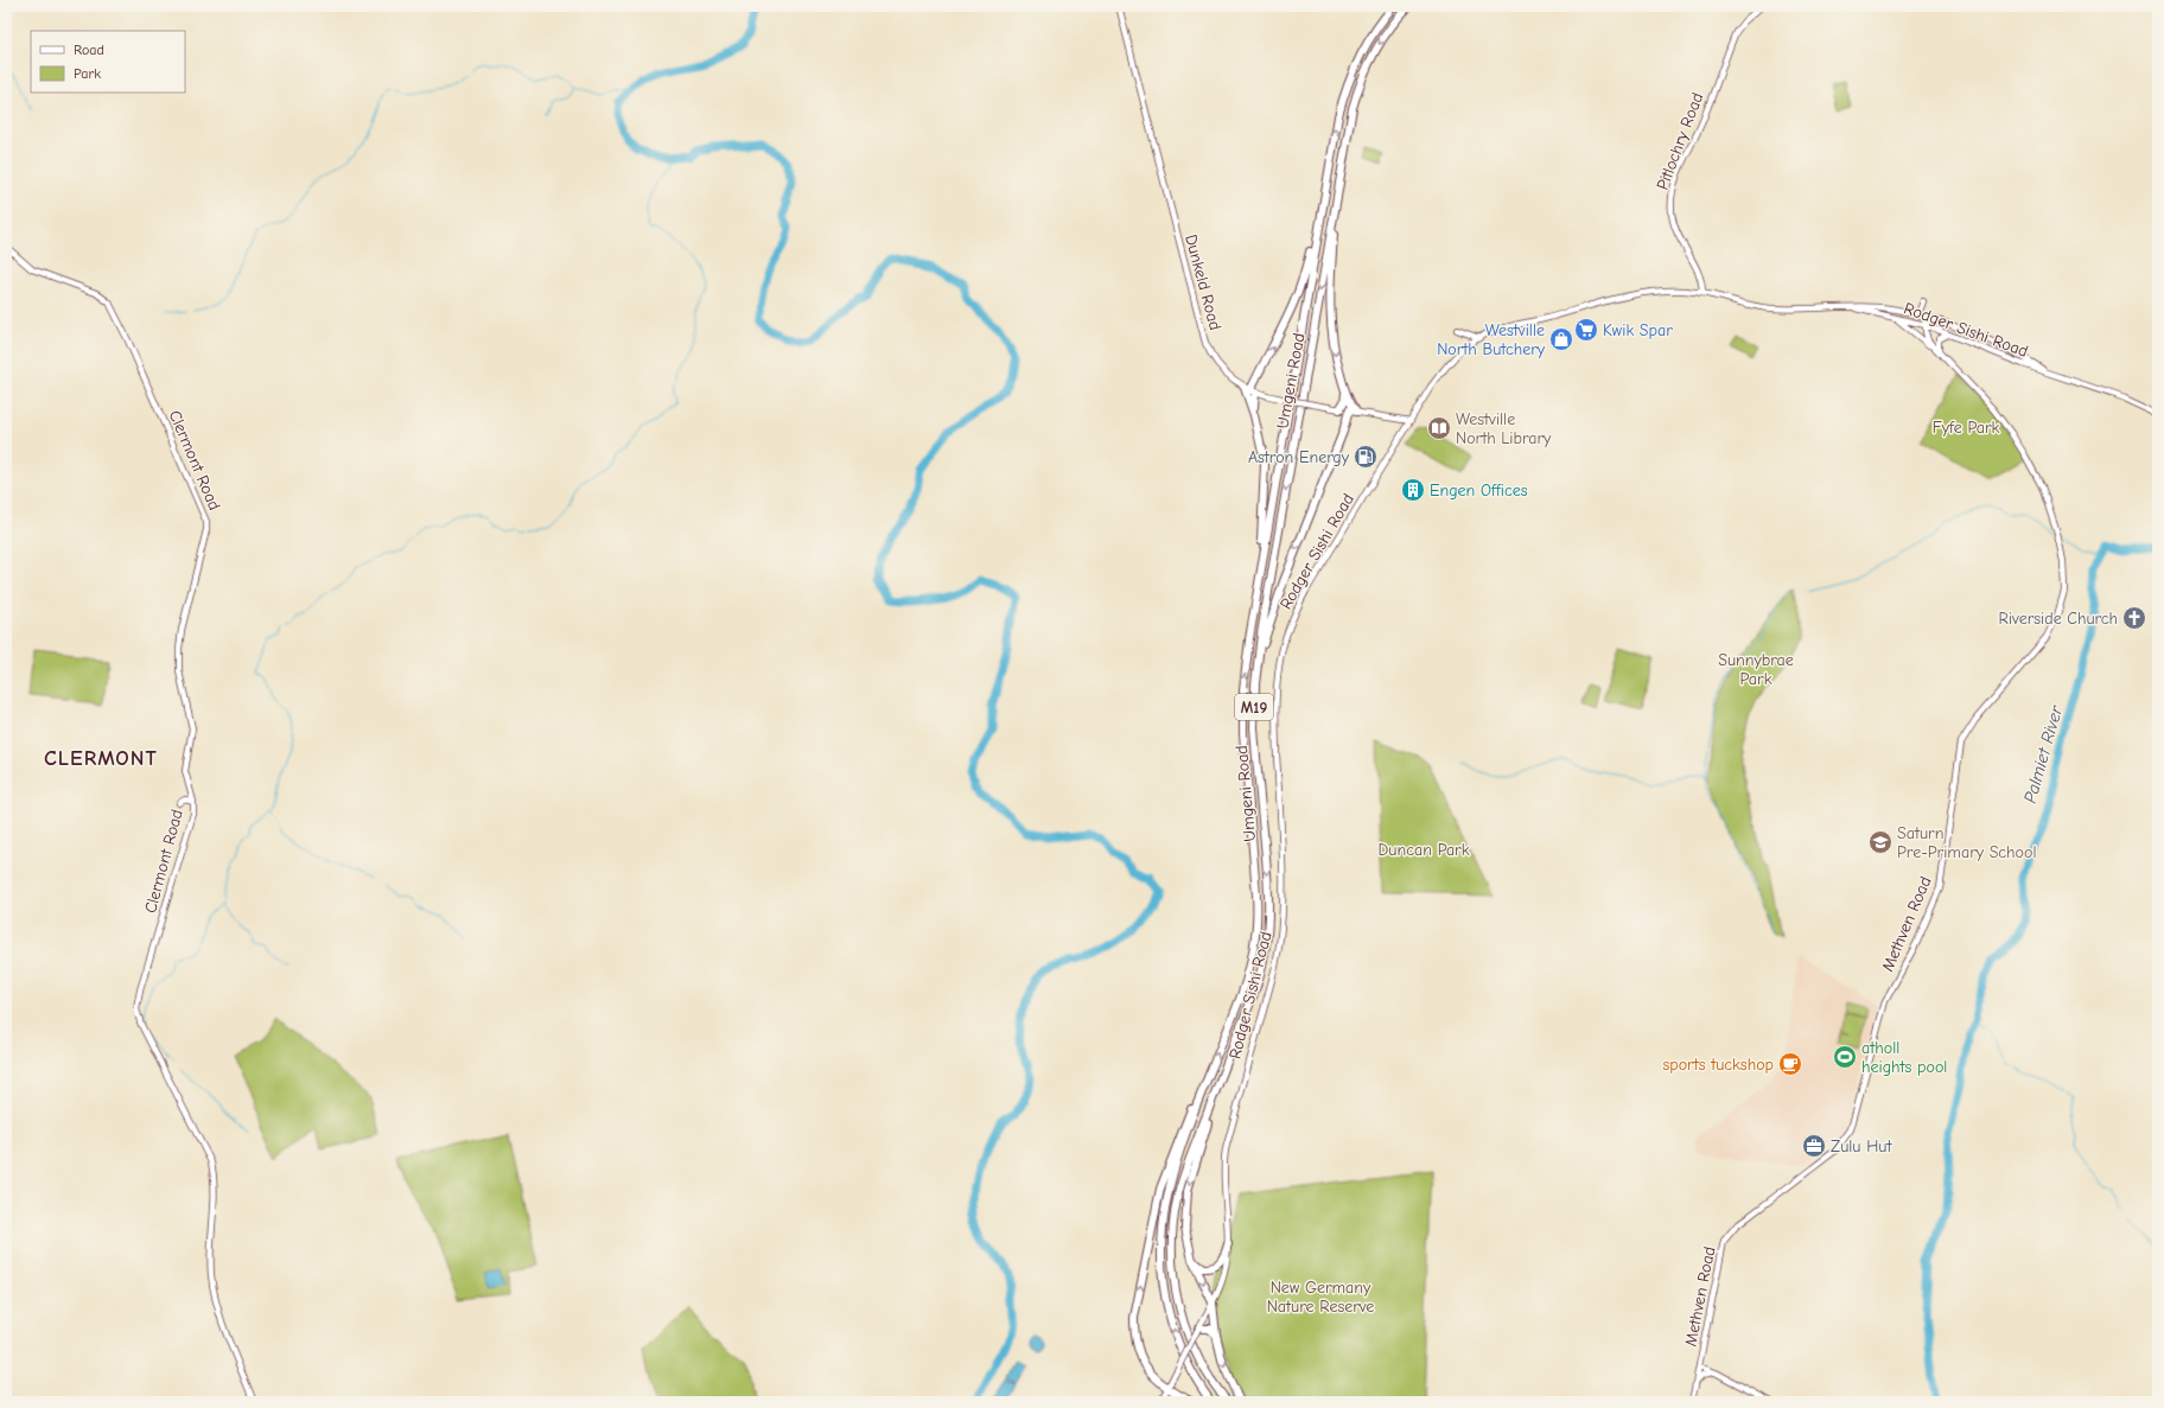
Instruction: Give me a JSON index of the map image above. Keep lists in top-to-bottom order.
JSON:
{
  "streets": {
    "highway": ["Umgeni Road", "M19"],
    "street": [
      "Pitlochry Road",
      "Dunkeld Road",
      "Rodger Sishi Road",
      "Clermont Road",
      "Methven Road"
    ]
  },
  "crossings": [
    ["Pitlochry Road", "Rodger Sishi Road"],
    ["Dunkeld Road", "Rodger Sishi Road"],
    ["Rodger Sishi Road", "Methven Road"]
  ],
  "districts": ["CLERMONT"],
  "water": ["Palmiet River"],
  "parks": [
    "Fyfe Park",
    "Sunnybrae Park",
    "Duncan Park",
    "New Germany Nature Reserve"
  ],
  "places": {
    "supermarket": ["Kwik Spar"],
    "shop": ["Westville North Butchery"],
    "library": ["Westville North Library"],
    "fuel station": ["Astron Energy"],
    "building": ["Engen Offices"],
    "church": ["Riverside Church"],
    "school or university": ["Saturn Pre-Primary School"],
    "sports": ["atholl heights pool"],
    "cafe": ["sports tuckshop"],
    "office": ["Zulu Hut"]
  },
  "legend": ["Road", "Park"]
}
